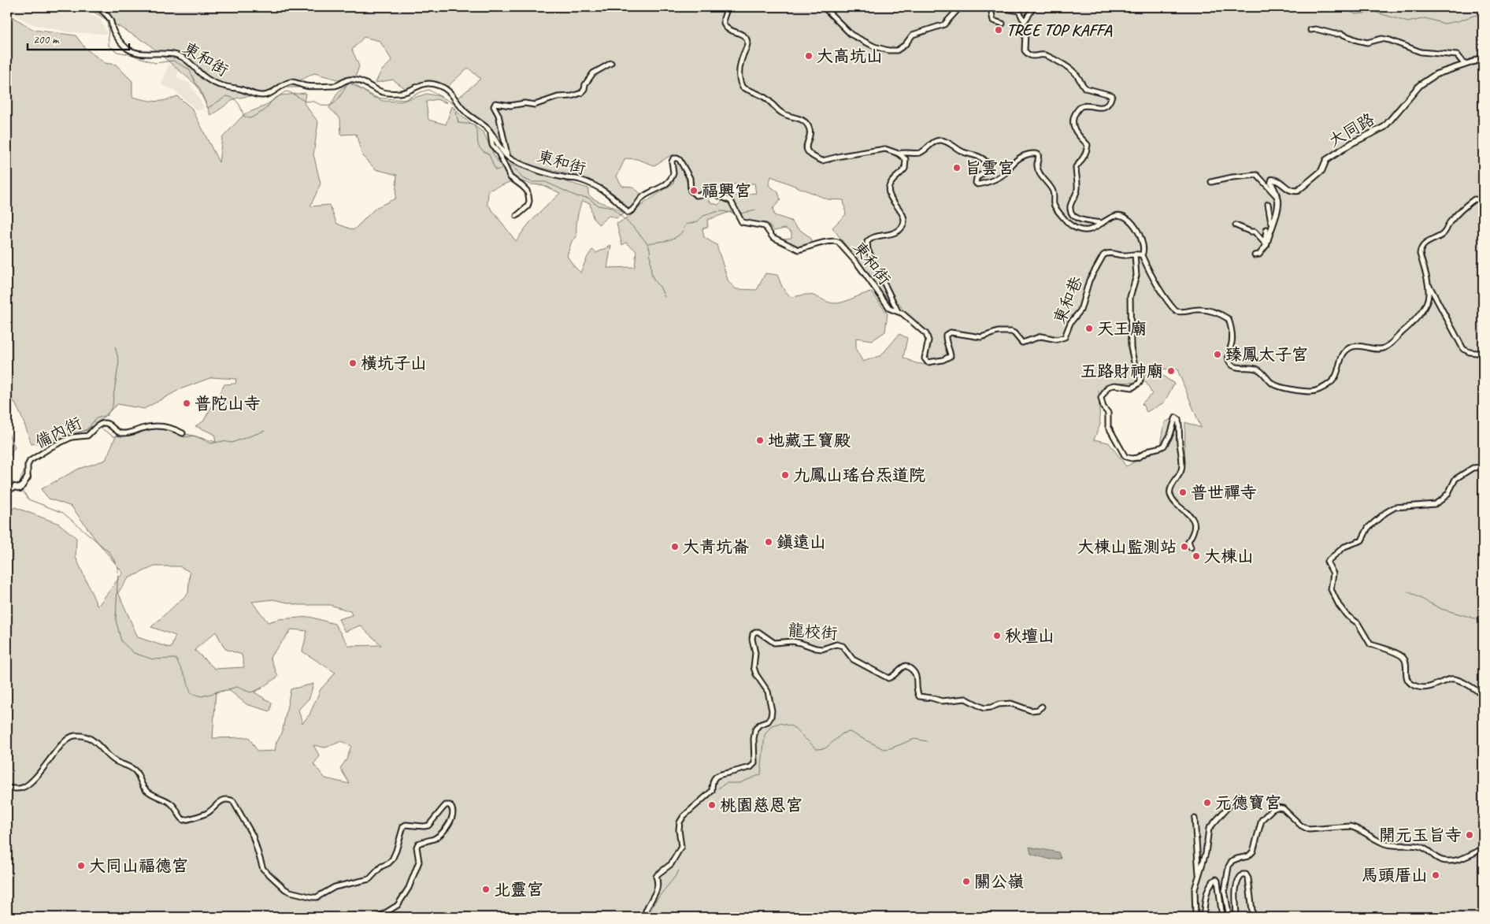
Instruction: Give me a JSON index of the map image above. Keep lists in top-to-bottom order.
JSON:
{
  "streets": {
    "street": [
      "東和街",
      "大同路",
      "東和巷",
      "備內街",
      "龍校街"
    ]
  },
  "crossings": [
    ["東和街", "東和巷"]
  ],
  "places": [
    "TREE TOP KAFFA",
    "大高坑山",
    "旨雲宮",
    "福興宮",
    "天王廟",
    "臻鳳太子宮",
    "橫坑子山",
    "五路財神廟",
    "普陀山寺",
    "地藏王寶殿",
    "九鳳山瑤台炁道院",
    "普世禪寺",
    "鎮遠山",
    "大青坑崙",
    "大棟山監測站",
    "大棟山",
    "秋壇山",
    "元德寶宮",
    "桃園慈恩宮",
    "開元玉旨寺",
    "大同山福德宮",
    "馬頭厝山",
    "關公嶺",
    "北靈宮"
  ],
  "scale_bar": "200 m"
}
